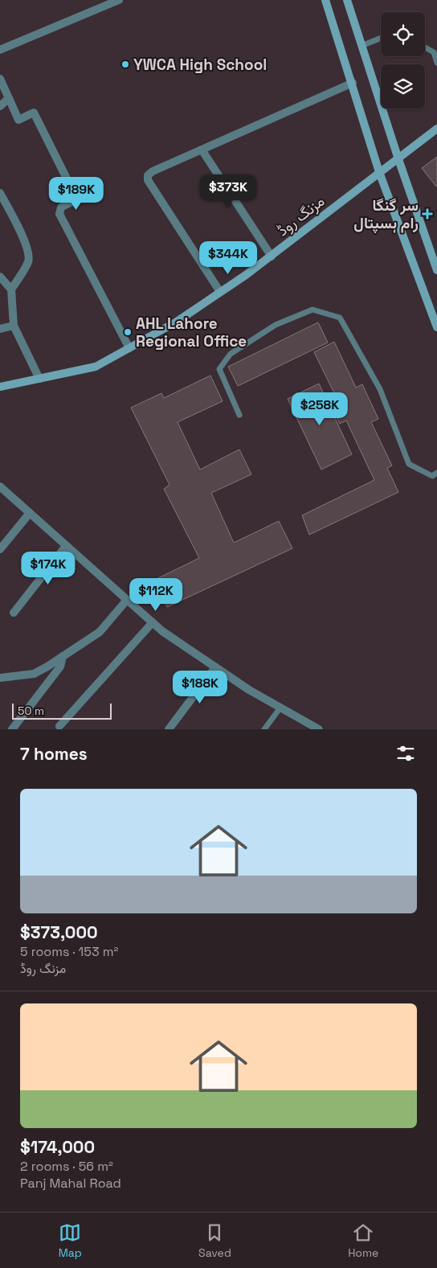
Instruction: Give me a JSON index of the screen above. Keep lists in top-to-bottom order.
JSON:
{
  "streets": {
    "main road": ["مزنگ روڈ"]
  },
  "places": {
    "other": ["YWCA High School", "AHL Lahore Regional Office"],
    "health": ["سر گنگا رام ہسپتال"]
  },
  "scale_bar": "50 m",
  "page": {
    "price": [
      "$373K",
      "$189K",
      "$344K",
      "$258K",
      "$174K",
      "$112K",
      "$188K"
    ],
    "scale": "50 m",
    "heading": "7 homes",
    "list": [
      {
        "name": "$373,000",
        "note": "5 rooms · 153 m² · مزنگ روڈ"
      },
      {
        "name": "$174,000",
        "note": "2 rooms · 56 m² · Panj Mahal Road"
      }
    ],
    "tabs": ["Map", "Saved", "Home"]
  }
}
